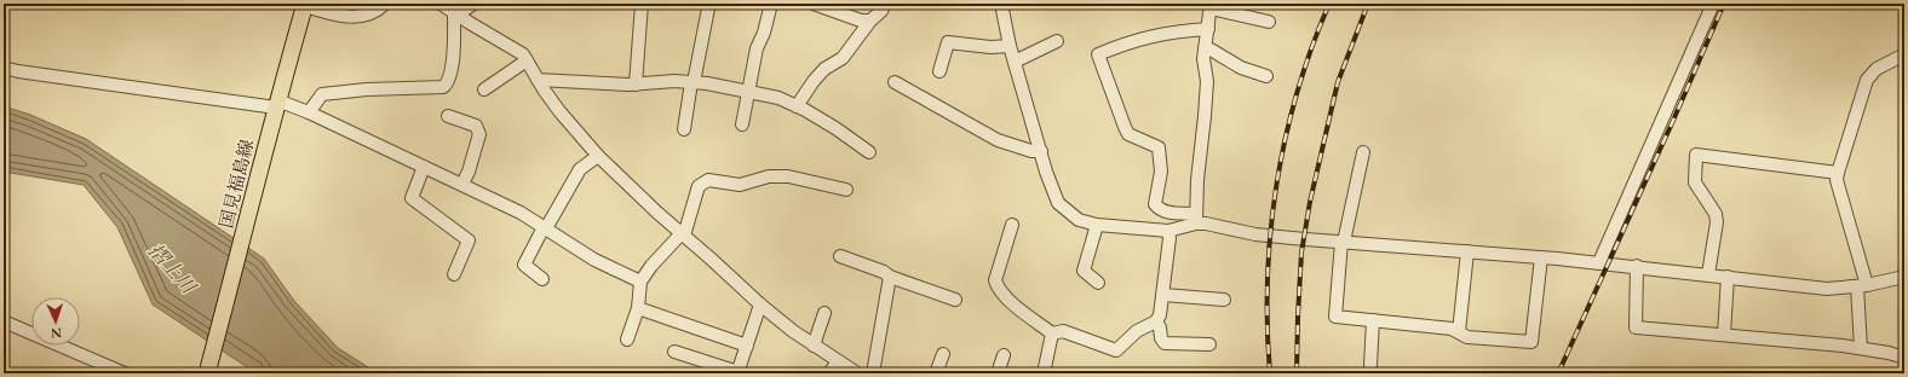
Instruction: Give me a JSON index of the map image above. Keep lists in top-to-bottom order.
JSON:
{
  "streets": {
    "main road": ["国見福島線"]
  },
  "water": ["摺上川"],
  "north": "bottom"
}
